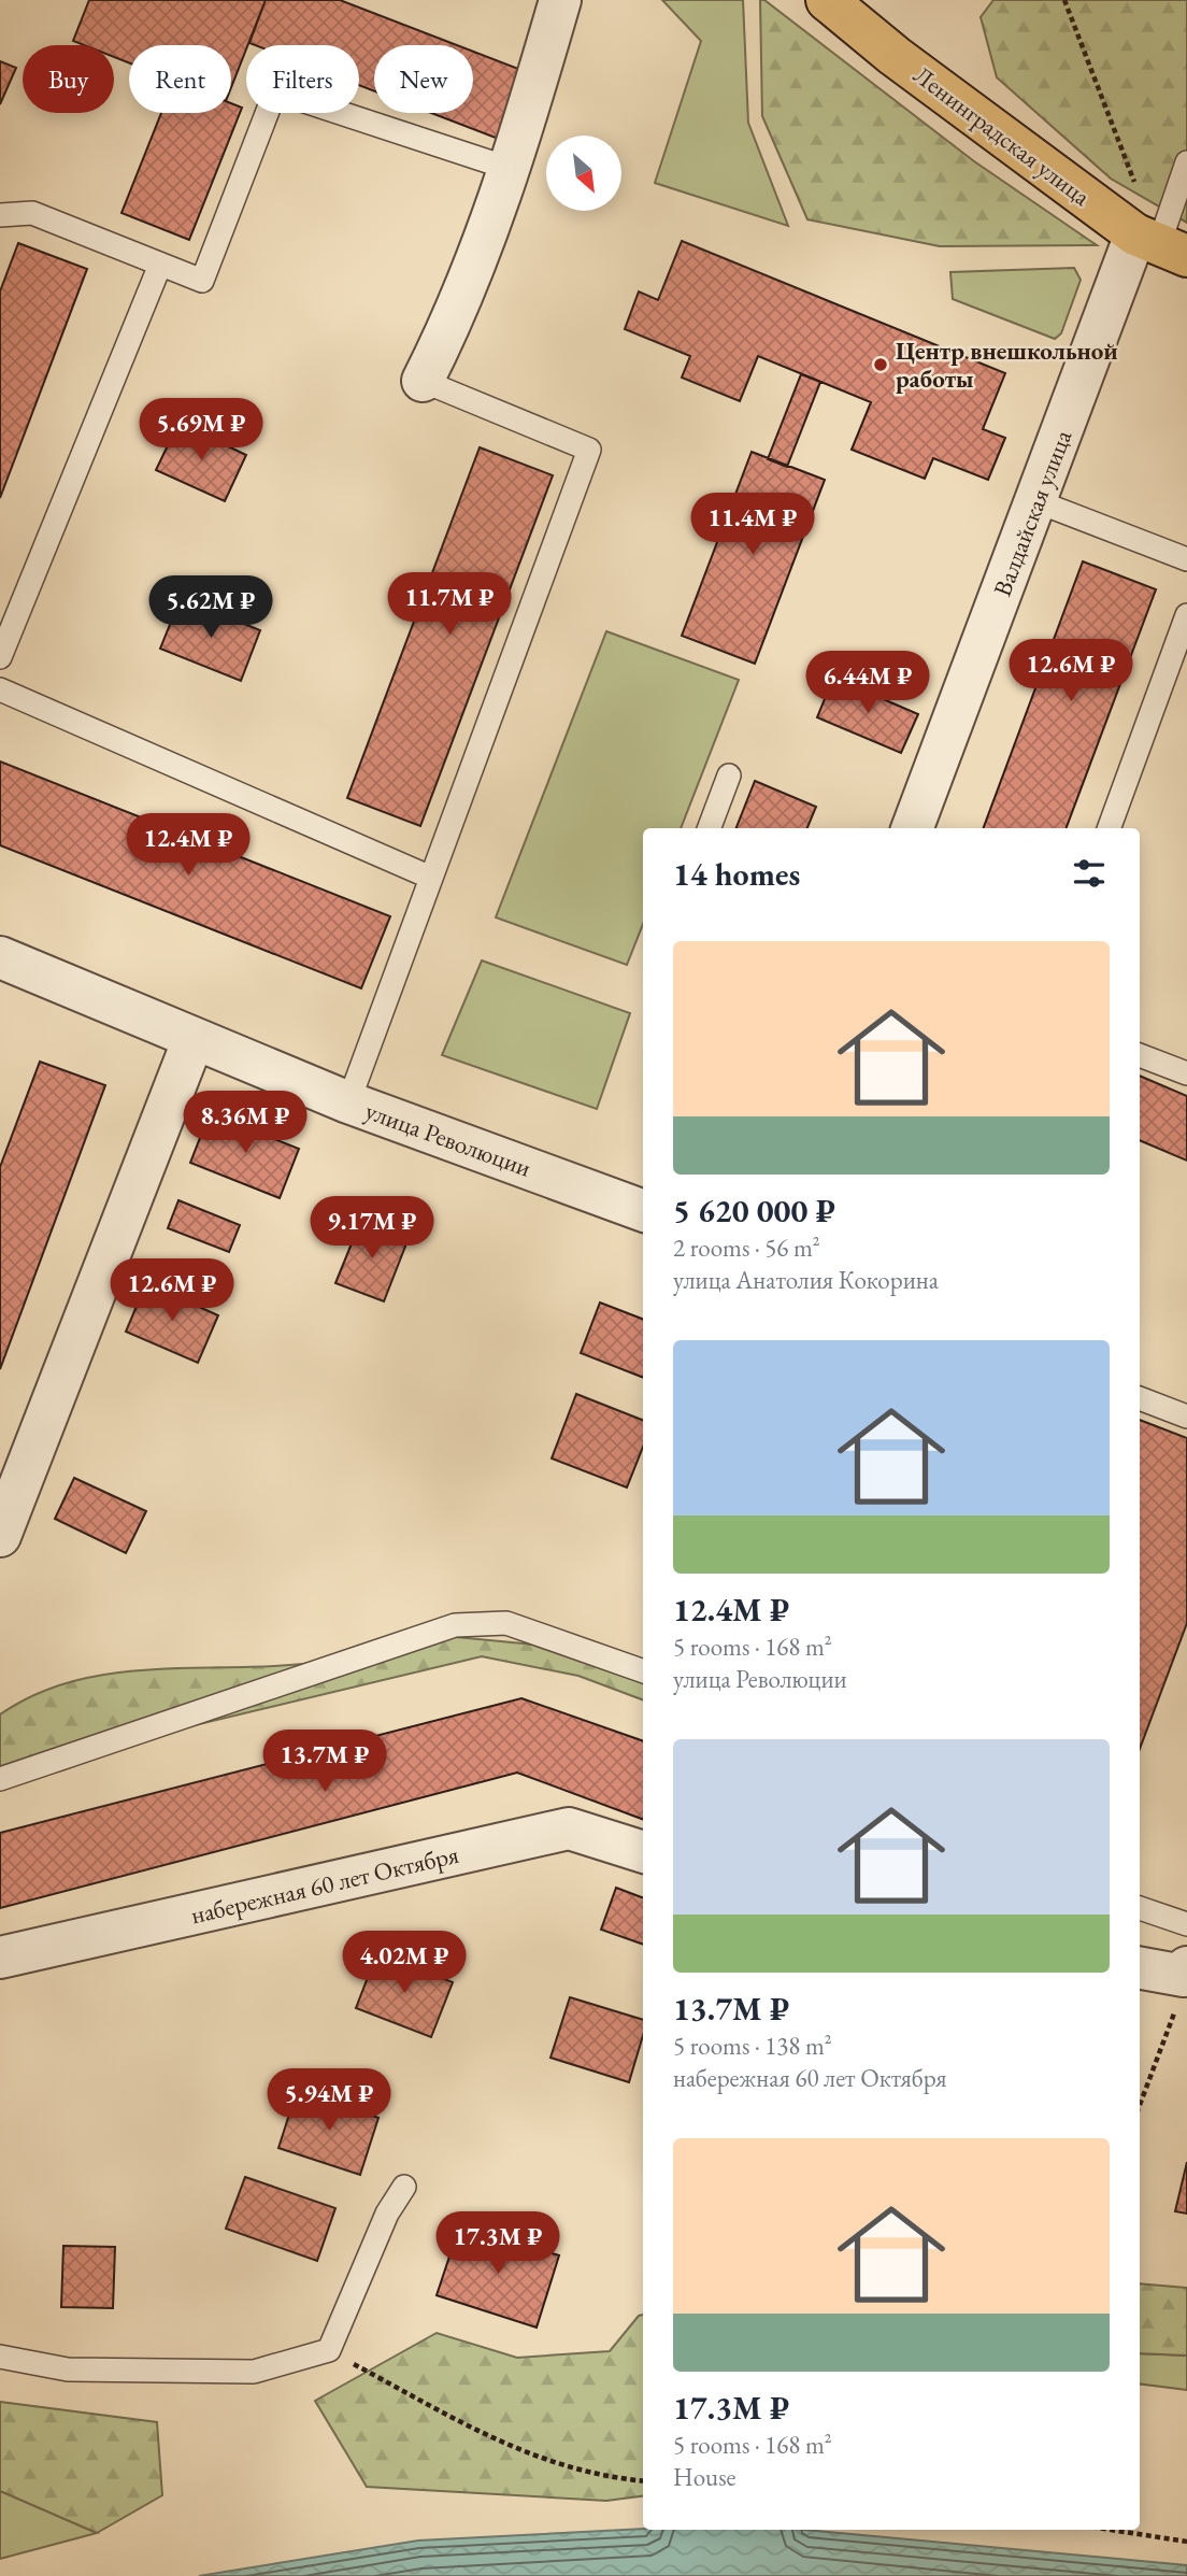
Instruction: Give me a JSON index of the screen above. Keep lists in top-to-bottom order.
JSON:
{
  "streets": {
    "main road": ["Ленинградская улица"],
    "street": ["Валдайская улица", "улица Революции", "набережная 60 лет Октября"]
  },
  "crossings": [
    ["Ленинградская улица", "Валдайская улица"]
  ],
  "places": ["Центр внешкольной работы"],
  "north": "bottom right",
  "page": {
    "chip": [
      "Buy",
      "Rent",
      "Filters",
      "New"
    ],
    "price": [
      "5.69M ₽",
      "11.4M ₽",
      "11.7M ₽",
      "5.62M ₽",
      "12.6M ₽",
      "6.44M ₽",
      "12.4M ₽",
      "8.36M ₽",
      "9.17M ₽",
      "12.6M ₽",
      "13.7M ₽",
      "4.02M ₽",
      "5.94M ₽",
      "17.3M ₽"
    ],
    "heading": "14 homes",
    "list": [
      {
        "name": "5 620 000 ₽",
        "note": "2 rooms · 56 m² · улица Анатолия Кокорина"
      },
      {
        "name": "12.4M ₽",
        "note": "5 rooms · 168 m² · улица Революции"
      },
      {
        "name": "13.7M ₽",
        "note": "5 rooms · 138 m² · набережная 60 лет Октября"
      },
      {
        "name": "17.3M ₽",
        "note": "5 rooms · 168 m² · House"
      }
    ]
  }
}
